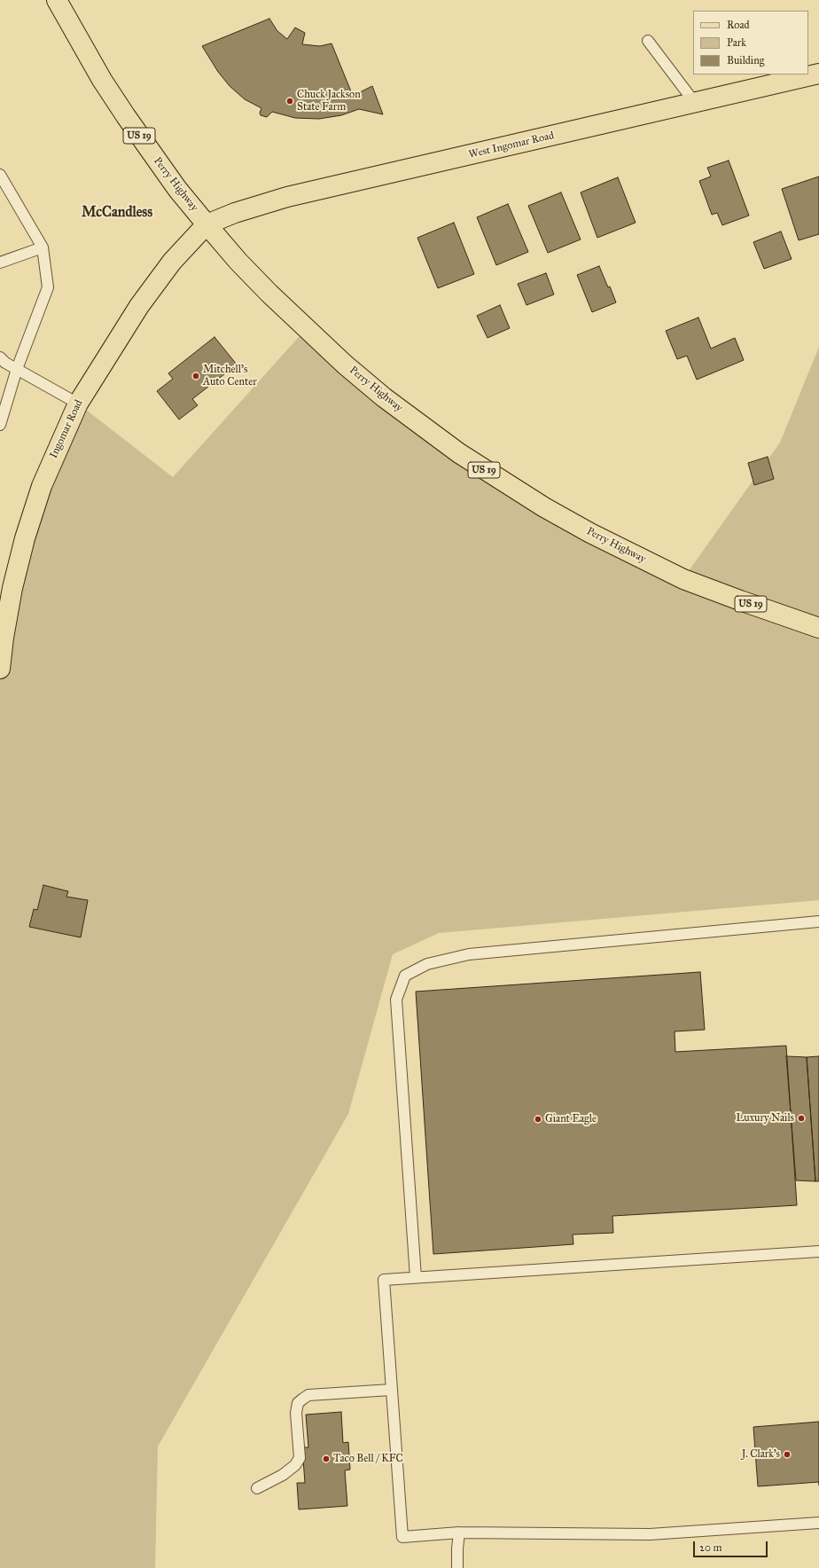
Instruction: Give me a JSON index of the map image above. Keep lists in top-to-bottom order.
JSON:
{
  "streets": {
    "main road": [
      "US 19",
      "West Ingomar Road",
      "Perry Highway",
      "Ingomar Road"
    ]
  },
  "crossings": [
    ["West Ingomar Road", "Perry Highway"],
    ["West Ingomar Road", "Ingomar Road"],
    ["Perry Highway", "Ingomar Road"]
  ],
  "districts": ["McCandless"],
  "places": [
    "Chuck Jackson State Farm",
    "Mitchell's Auto Center",
    "Luxury Nails",
    "Giant Eagle",
    "J. Clark's",
    "Taco Bell / KFC"
  ],
  "legend": ["Road", "Park", "Building"],
  "scale_bar": "20 m"
}
